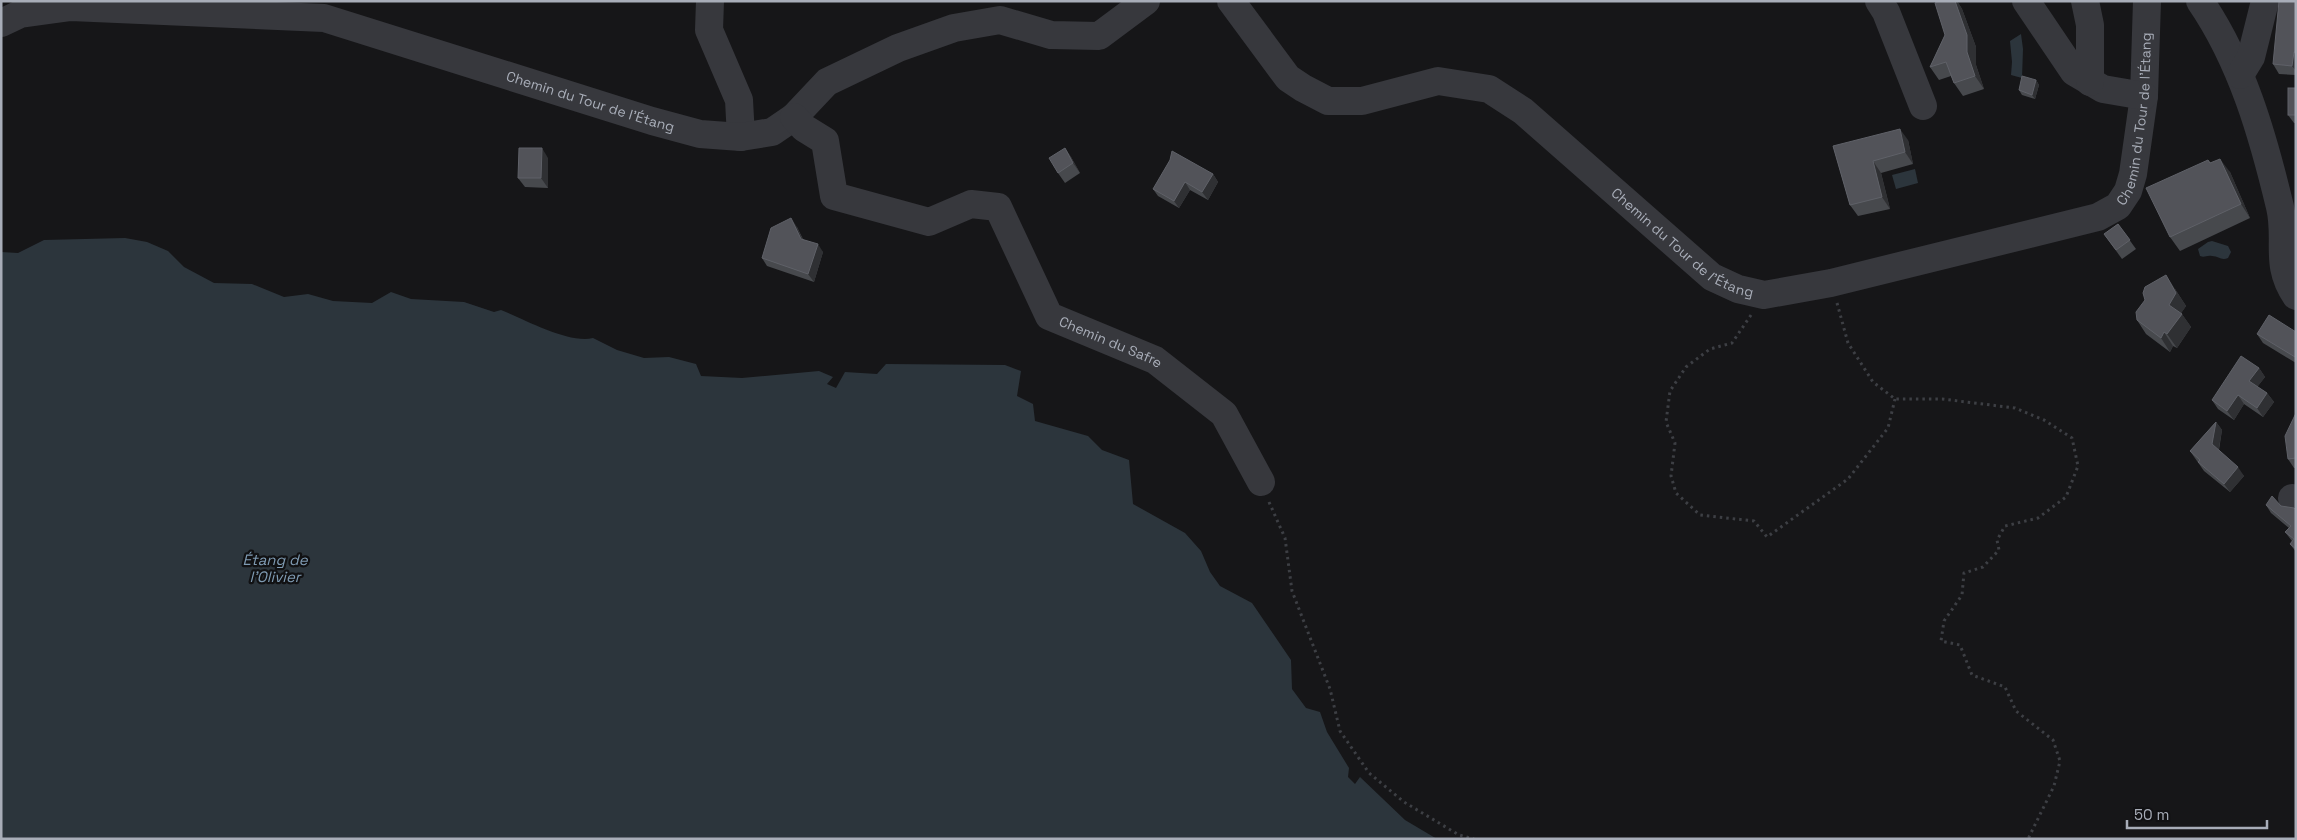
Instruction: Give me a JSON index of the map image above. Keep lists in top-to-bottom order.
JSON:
{
  "streets": {
    "street": ["Chemin du Tour de l'Étang", "Chemin du Safre"]
  },
  "crossings": [
    ["Chemin du Tour de l'Étang", "Chemin du Safre"]
  ],
  "water": ["Étang de l'Olivier"],
  "scale_bar": "50 m"
}
